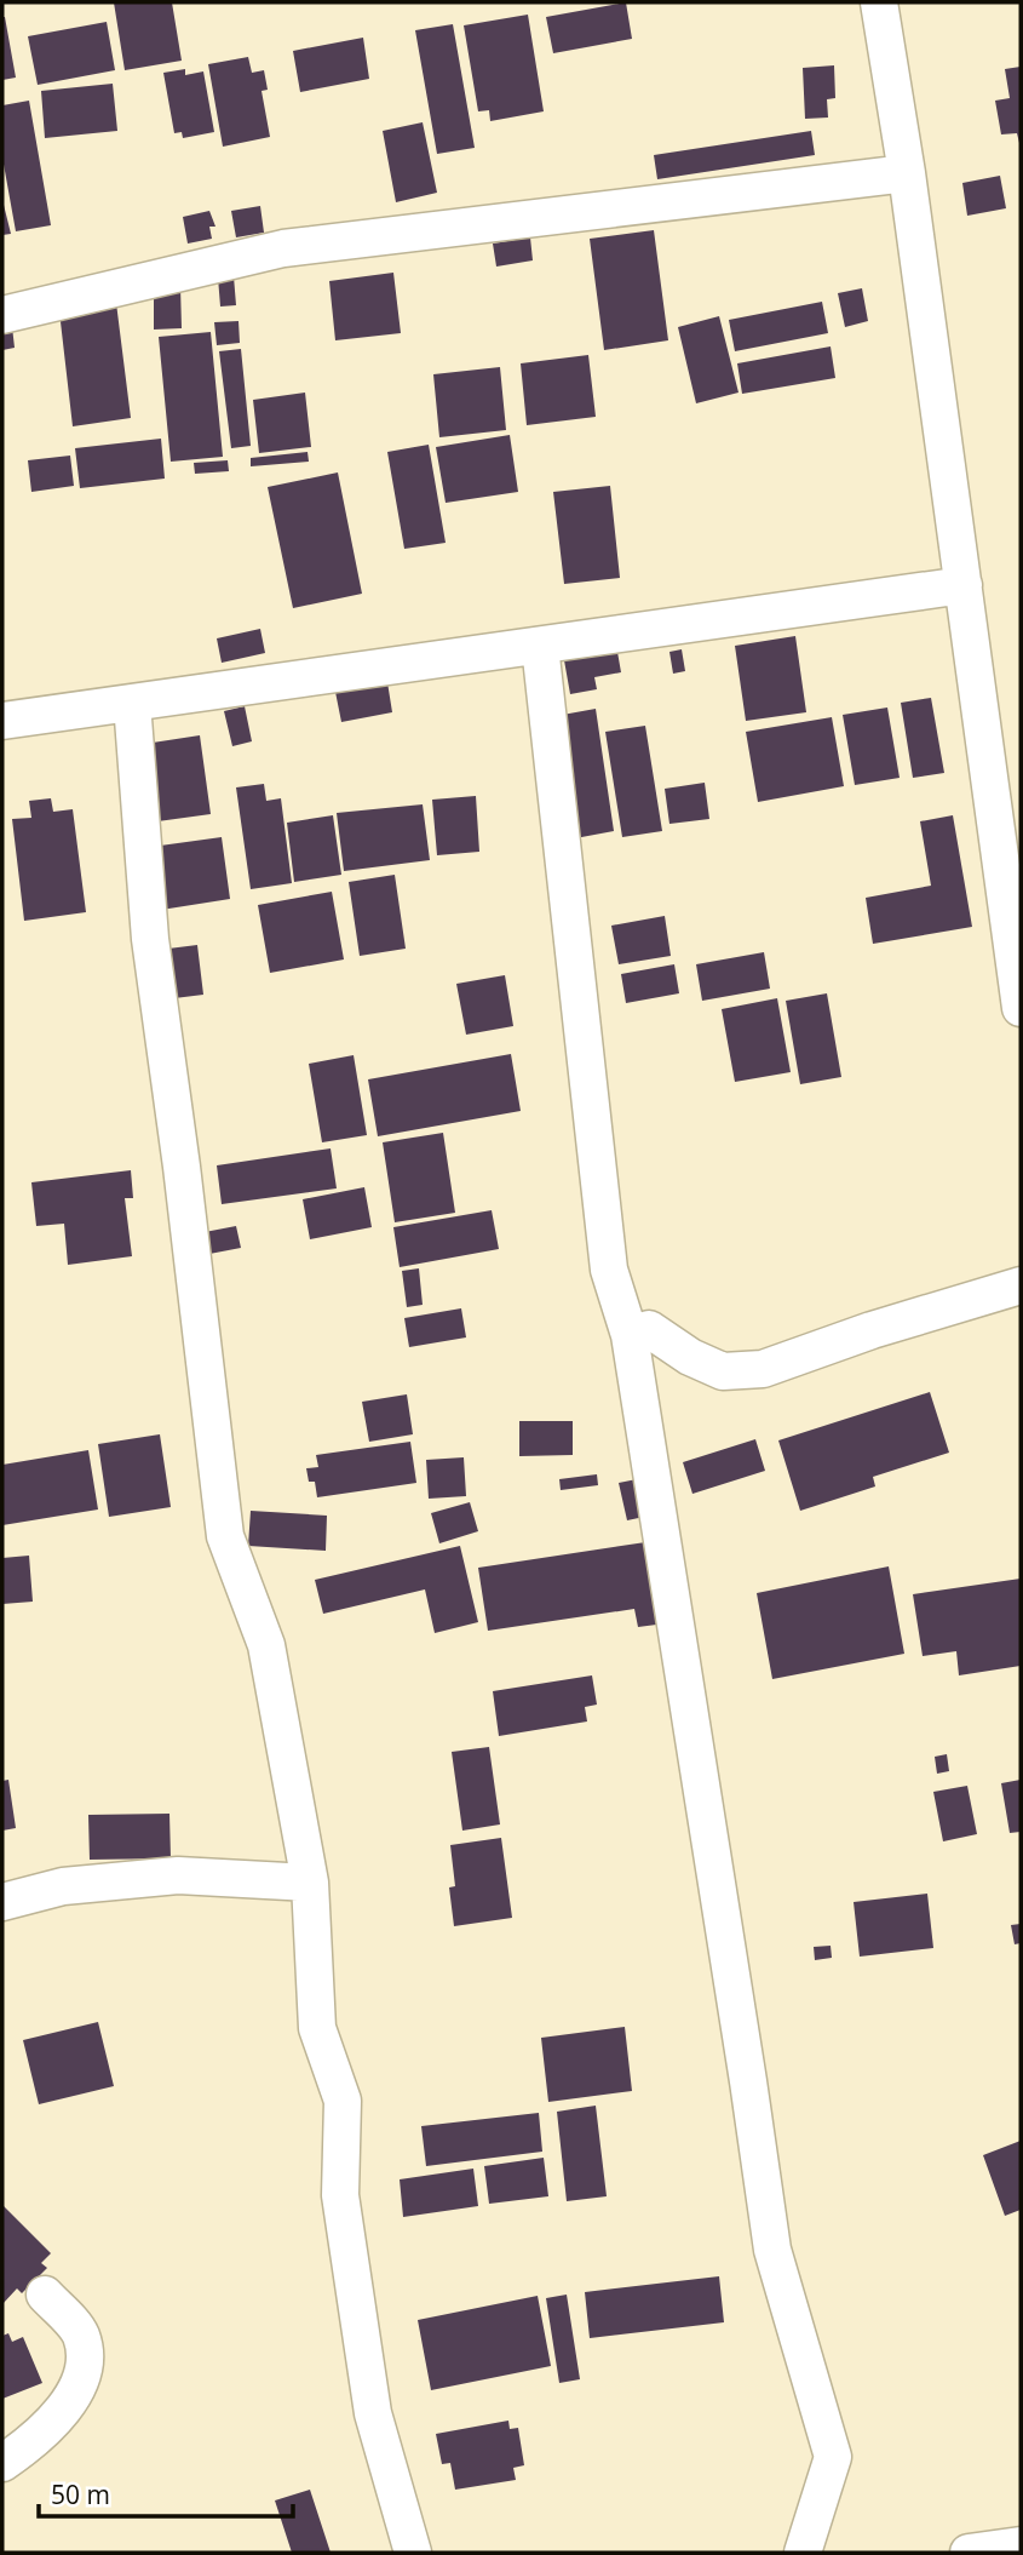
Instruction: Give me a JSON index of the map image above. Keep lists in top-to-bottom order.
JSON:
{
  "scale_bar": "50 m"
}
